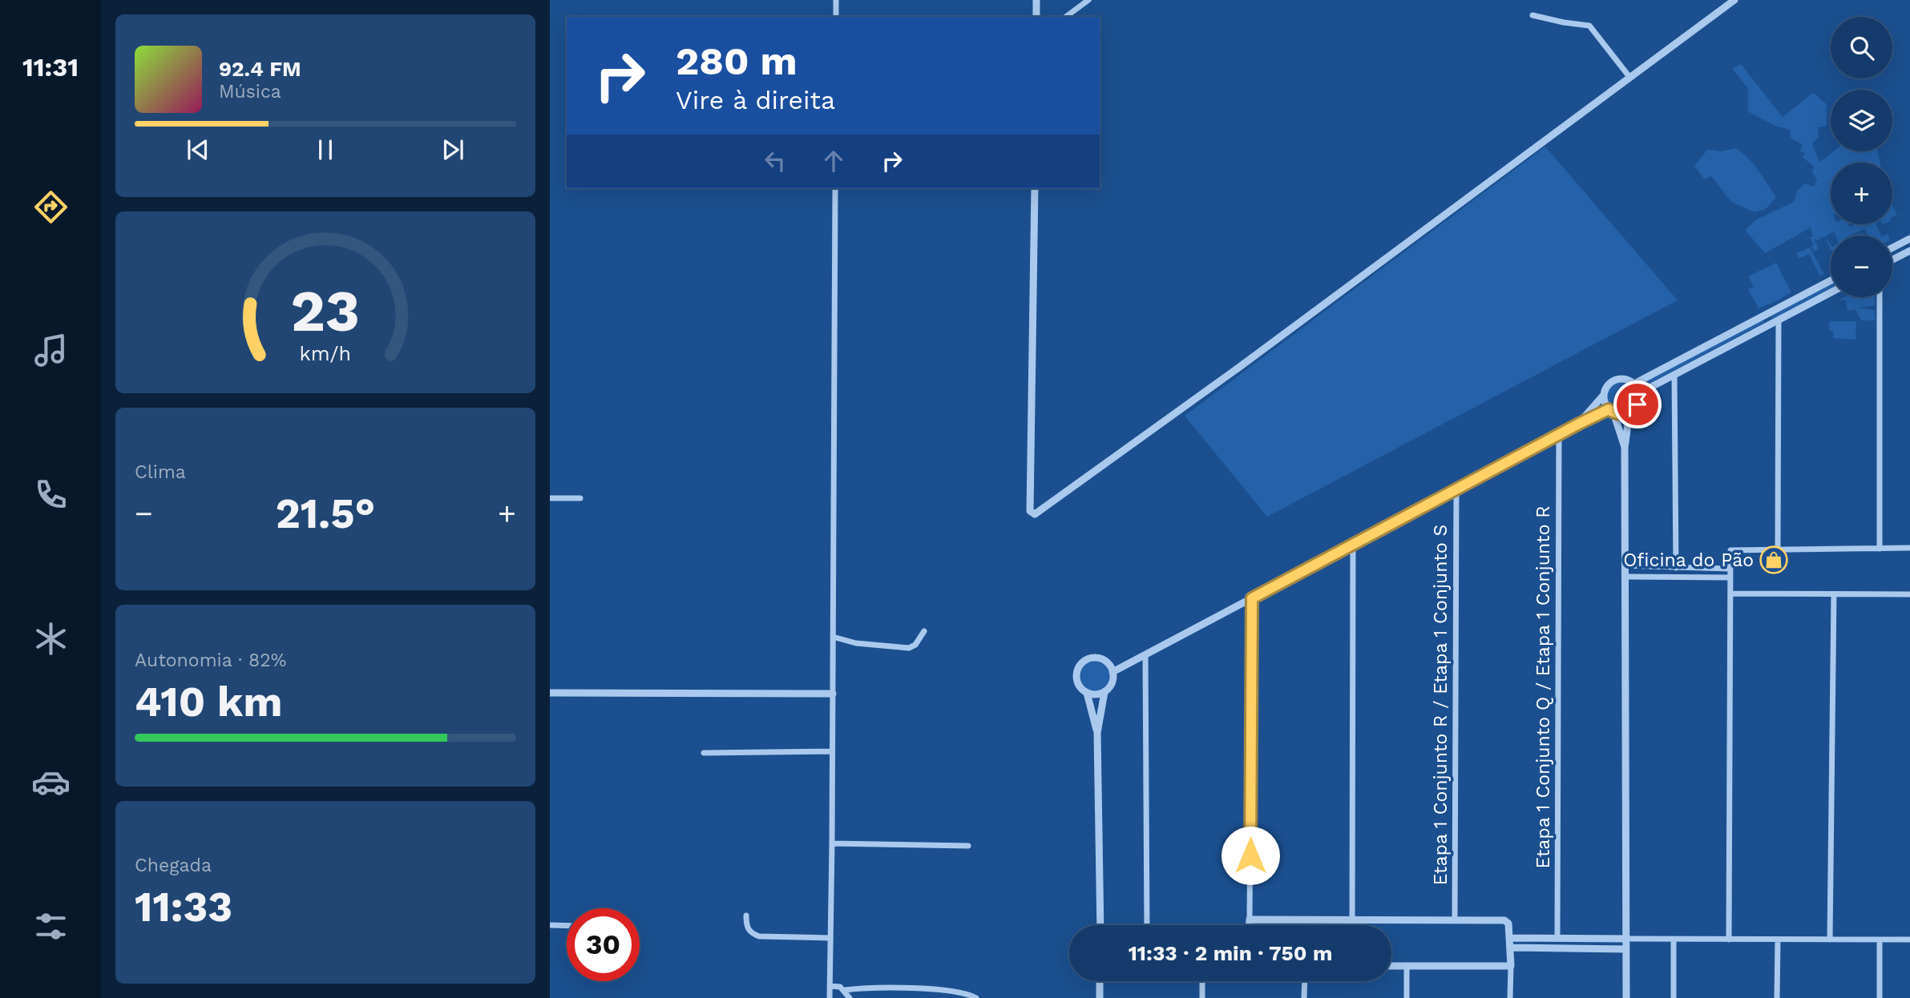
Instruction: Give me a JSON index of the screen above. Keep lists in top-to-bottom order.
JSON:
{
  "streets": {
    "street": ["Etapa 1 Conjunto Q / Etapa 1 Conjunto R", "Etapa 1 Conjunto R / Etapa 1 Conjunto S"]
  },
  "places": {
    "shop": ["Oficina do Pão"]
  },
  "page": {
    "tabs": "11:31",
    "map_buttons": ["+", "−"],
    "turn": ["280 m", "Vire à direita"],
    "song": ["92.4 FM", "Música"],
    "tile": [
      "Clima",
      ["Autonomia · 82%", "410 km"],
      ["Chegada", "11:33"]
    ],
    "heat": ["−", "21.5°", "+"],
    "limit": "30",
    "trip": "11:33 · 2 min · 750 m",
    "gauge": ["23", "km/h"]
  }
}
